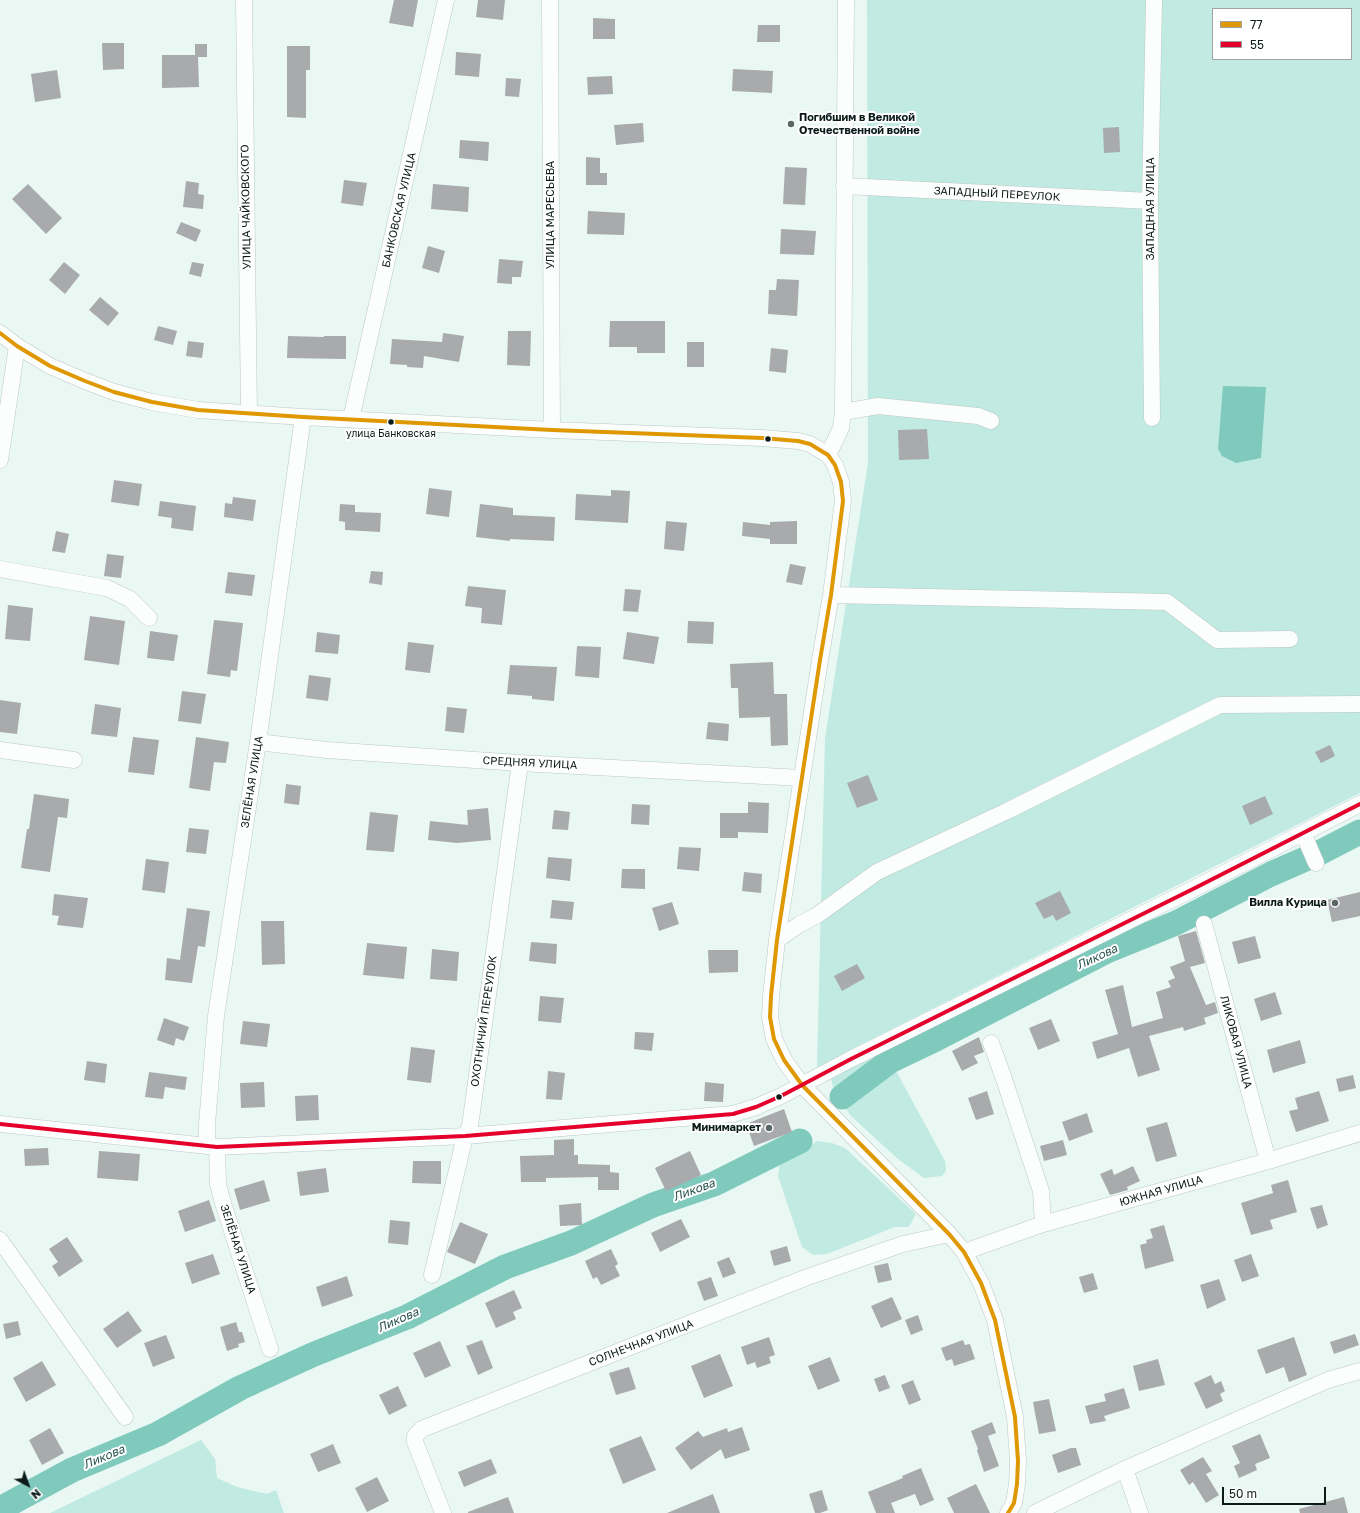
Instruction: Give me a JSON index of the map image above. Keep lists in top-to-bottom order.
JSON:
{
  "streets": {
    "street": [
      "ЗАПАДНЫЙ ПЕРЕУЛОК",
      "УЛИЦА ЧАЙКОВСКОГО",
      "ЗАПАДНАЯ УЛИЦА",
      "БАНКОВСКАЯ УЛИЦА",
      "УЛИЦА МАРЕСЬЕВА",
      "СРЕДНЯЯ УЛИЦА",
      "ЗЕЛЁНАЯ УЛИЦА",
      "ОХОТНИЧИЙ ПЕРЕУЛОК",
      "ЛИКОВАЯ УЛИЦА",
      "ЮЖНАЯ УЛИЦА",
      "СОЛНЕЧНАЯ УЛИЦА"
    ]
  },
  "crossings": [
    ["ЗАПАДНЫЙ ПЕРЕУЛОК", "ЗАПАДНАЯ УЛИЦА"],
    ["СРЕДНЯЯ УЛИЦА", "ЗЕЛЁНАЯ УЛИЦА"],
    ["СРЕДНЯЯ УЛИЦА", "ОХОТНИЧИЙ ПЕРЕУЛОК"],
    ["ЛИКОВАЯ УЛИЦА", "ЮЖНАЯ УЛИЦА"]
  ],
  "water": ["Ликова"],
  "places": [
    "Погибшим в Великой Отечественной войне",
    "улица Банковская",
    "Вилла Курица",
    "Минимаркет"
  ],
  "lines": ["transit line 77", "transit line 55"],
  "legend": ["77", "55"],
  "scale_bar": "50 m",
  "north": "bottom right"
}
